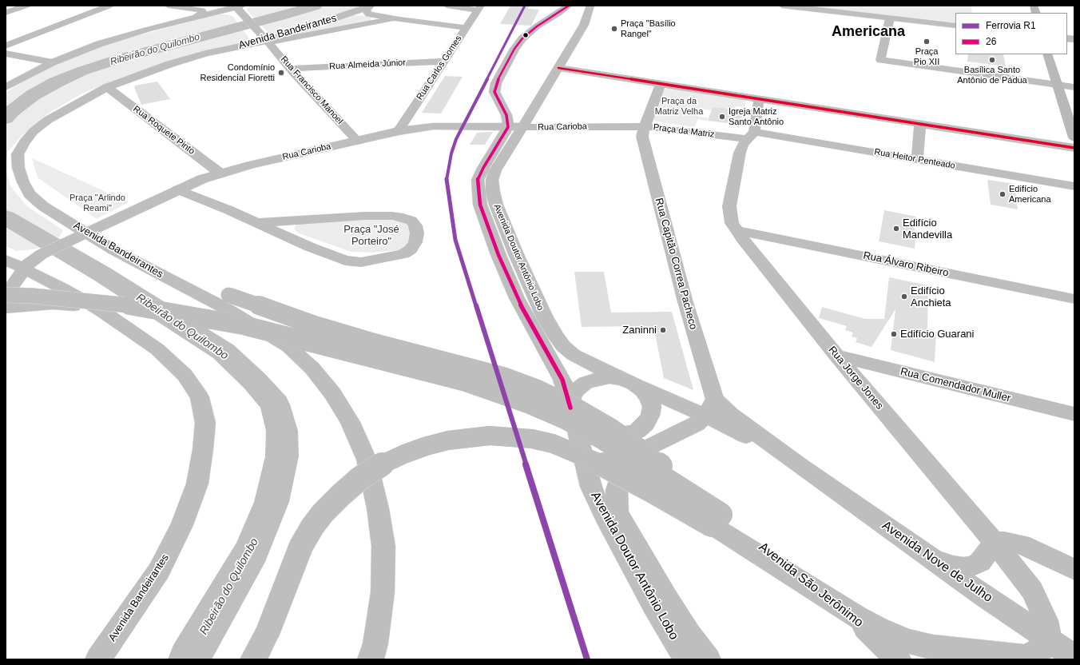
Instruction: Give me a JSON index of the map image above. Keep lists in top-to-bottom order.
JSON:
{
  "streets": {
    "main road": [
      "Avenida Bandeirantes",
      "Rua Almeida Júnior",
      "Rua Carlos Gomes",
      "Rua Francisco Manoel",
      "Rua Carioba",
      "Rua Roquete Pinto",
      "Praça da Matriz",
      "Rua Heitor Penteado",
      "Avenida Doutor Antônio Lobo",
      "Rua Capitão Correa Pacheco",
      "Rua Álvaro Ribeiro",
      "Rua Jorge Jones",
      "Rua Comendador Muller",
      "Avenida Nove de Julho",
      "Avenida São Jerônimo"
    ]
  },
  "crossings": [
    ["Avenida Bandeirantes", "Rua Francisco Manoel"],
    ["Avenida Bandeirantes", "Rua Carioba"],
    ["Avenida Bandeirantes", "Rua Roquete Pinto"],
    ["Rua Almeida Júnior", "Rua Carlos Gomes"],
    ["Rua Almeida Júnior", "Rua Francisco Manoel"],
    ["Rua Carlos Gomes", "Rua Carioba"],
    ["Rua Francisco Manoel", "Rua Carioba"],
    ["Rua Carioba", "Rua Roquete Pinto"],
    ["Rua Carioba", "Praça da Matriz"],
    ["Rua Carioba", "Avenida Doutor Antônio Lobo"],
    ["Rua Carioba", "Rua Capitão Correa Pacheco"],
    ["Praça da Matriz", "Rua Heitor Penteado"],
    ["Praça da Matriz", "Rua Capitão Correa Pacheco"],
    ["Praça da Matriz", "Rua Jorge Jones"],
    ["Rua Heitor Penteado", "Rua Jorge Jones"],
    ["Avenida Doutor Antônio Lobo", "Rua Capitão Correa Pacheco"],
    ["Avenida Doutor Antônio Lobo", "Avenida Nove de Julho"],
    ["Rua Álvaro Ribeiro", "Rua Jorge Jones"],
    ["Rua Jorge Jones", "Rua Comendador Muller"],
    ["Rua Jorge Jones", "Avenida Nove de Julho"]
  ],
  "districts": ["Americana"],
  "water": ["Ribeirão do Quilombo"],
  "parks": ["Praça da Matriz Velha", "Praça \"Arlindo Reami\"", "Praça \"José Porteiro\""],
  "places": [
    "Praça \"Basílio Rangel\"",
    "Praça Pio XII",
    "Basílica Santo Antônio de Pádua",
    "Condomínio Residencial Fioretti",
    "Igreja Matriz Santo Antônio",
    "Edifício Americana",
    "Edifício Mandevilla",
    "Edifício Anchieta",
    "Zaninni",
    "Edifício Guarani"
  ],
  "lines": ["rail line R1", "transit line 26"],
  "legend": ["Ferrovia R1", "26"]
}
